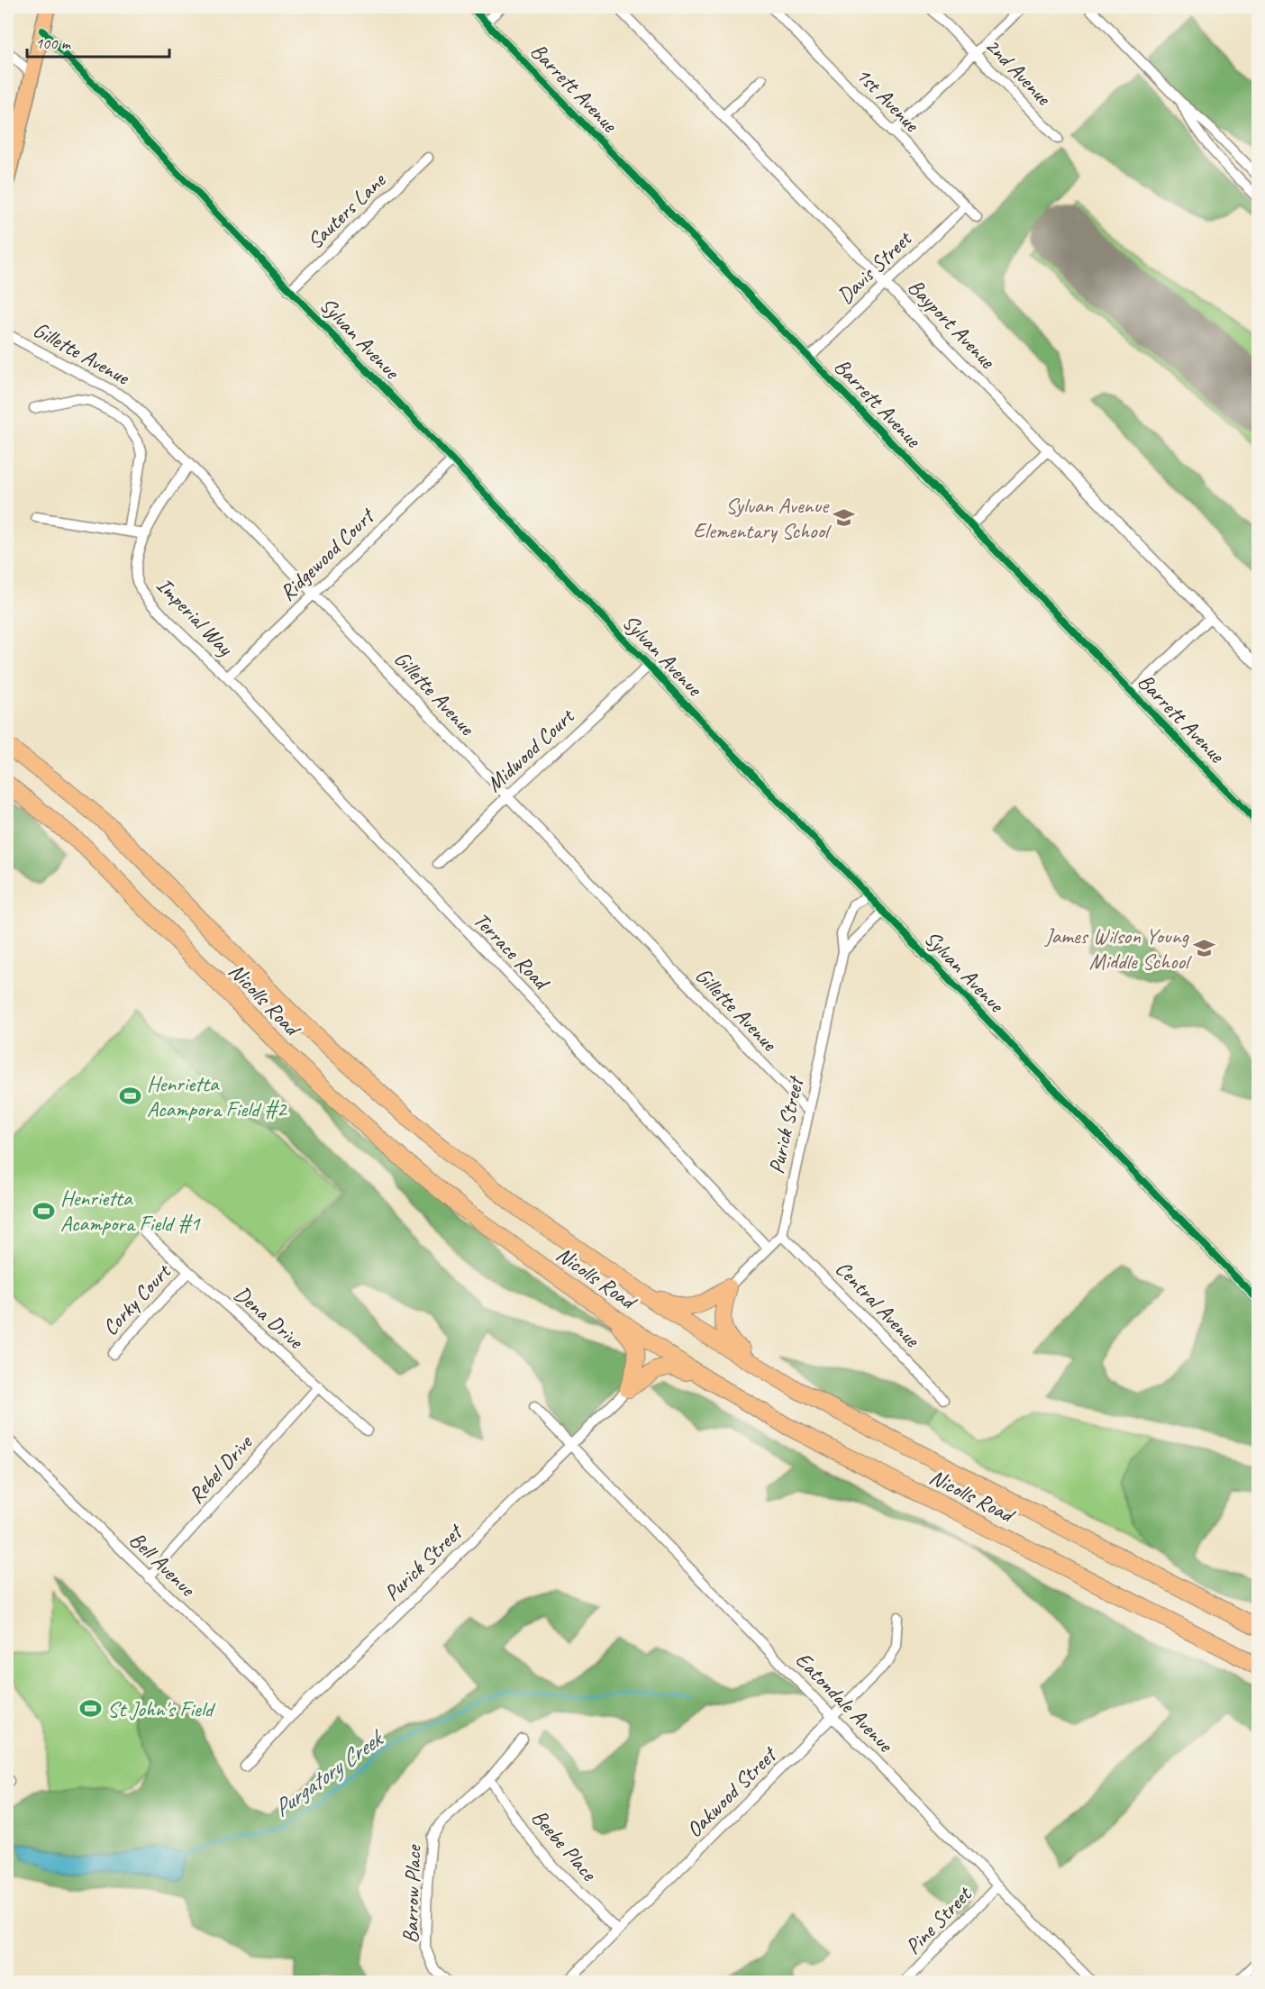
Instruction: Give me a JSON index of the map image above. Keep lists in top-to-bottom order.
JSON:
{
  "streets": {
    "highway": ["Nicolls Road"],
    "street": [
      "2nd Avenue",
      "Barrett Avenue",
      "1st Avenue",
      "Sauters Lane",
      "Davis Street",
      "Bayport Avenue",
      "Sylvan Avenue",
      "Gillette Avenue",
      "Ridgewood Court",
      "Imperial Way",
      "Midwood Court",
      "Terrace Road",
      "Purick Street",
      "Corky Court",
      "Central Avenue",
      "Dena Drive",
      "Rebel Drive",
      "Bell Avenue",
      "Eatondale Avenue",
      "Oakwood Street",
      "Beebe Place",
      "Barrow Place",
      "Pine Street"
    ]
  },
  "crossings": [
    ["Barrett Avenue", "Davis Street"],
    ["1st Avenue", "Davis Street"],
    ["Sauters Lane", "Sylvan Avenue"],
    ["Davis Street", "Bayport Avenue"],
    ["Sylvan Avenue", "Ridgewood Court"],
    ["Sylvan Avenue", "Midwood Court"],
    ["Sylvan Avenue", "Purick Street"],
    ["Gillette Avenue", "Ridgewood Court"],
    ["Gillette Avenue", "Imperial Way"],
    ["Gillette Avenue", "Midwood Court"],
    ["Gillette Avenue", "Purick Street"],
    ["Ridgewood Court", "Imperial Way"],
    ["Ridgewood Court", "Terrace Road"],
    ["Imperial Way", "Terrace Road"],
    ["Purick Street", "Central Avenue"],
    ["Purick Street", "Bell Avenue"],
    ["Purick Street", "Eatondale Avenue"],
    ["Corky Court", "Dena Drive"],
    ["Dena Drive", "Rebel Drive"],
    ["Rebel Drive", "Bell Avenue"],
    ["Eatondale Avenue", "Oakwood Street"],
    ["Eatondale Avenue", "Pine Street"],
    ["Oakwood Street", "Beebe Place"],
    ["Beebe Place", "Barrow Place"]
  ],
  "water": ["Purgatory Creek"],
  "places": {
    "school or university": ["Sylvan Avenue Elementary School", "James Wilson Young Middle School"],
    "sports": ["Henrietta Acampora Field #2", "Henrietta Acampora Field #1", "St John's Field"]
  },
  "scale_bar": "100 m"
}
